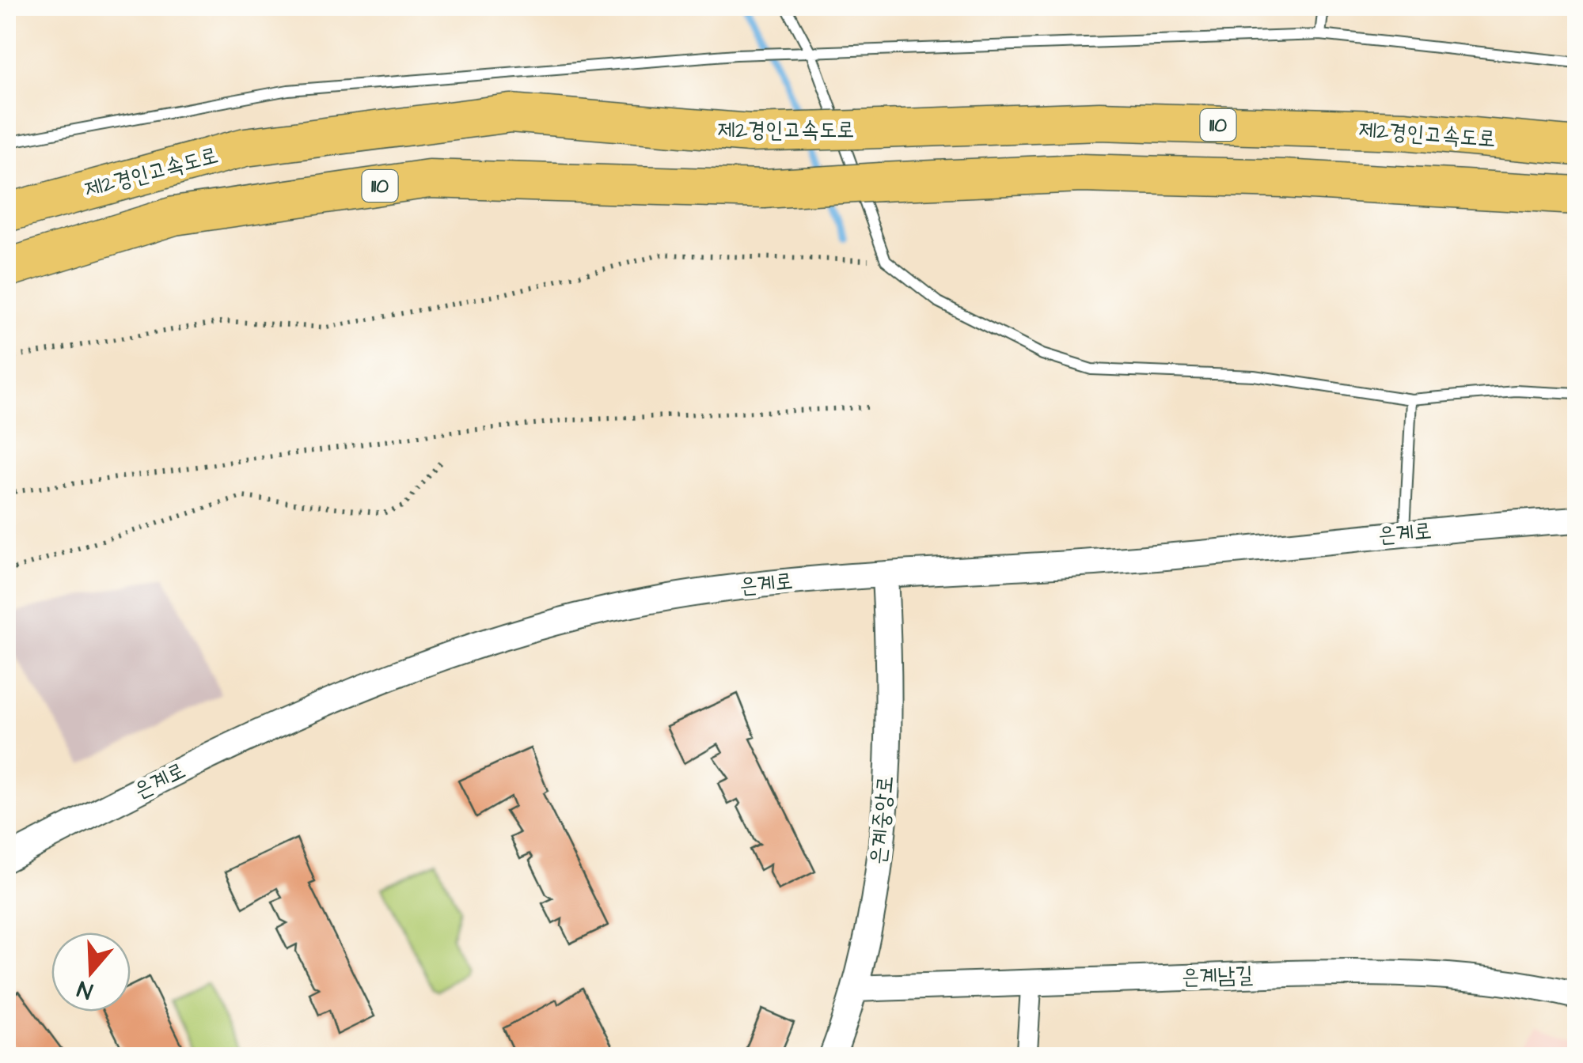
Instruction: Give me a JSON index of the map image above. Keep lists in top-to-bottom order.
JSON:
{
  "streets": {
    "highway": ["110", "제2경인고속도로"],
    "street": ["은계로", "은계중앙로", "은계남길"]
  },
  "crossings": [
    ["은계로", "은계중앙로"],
    ["은계중앙로", "은계남길"]
  ],
  "north": "bottom"
}
